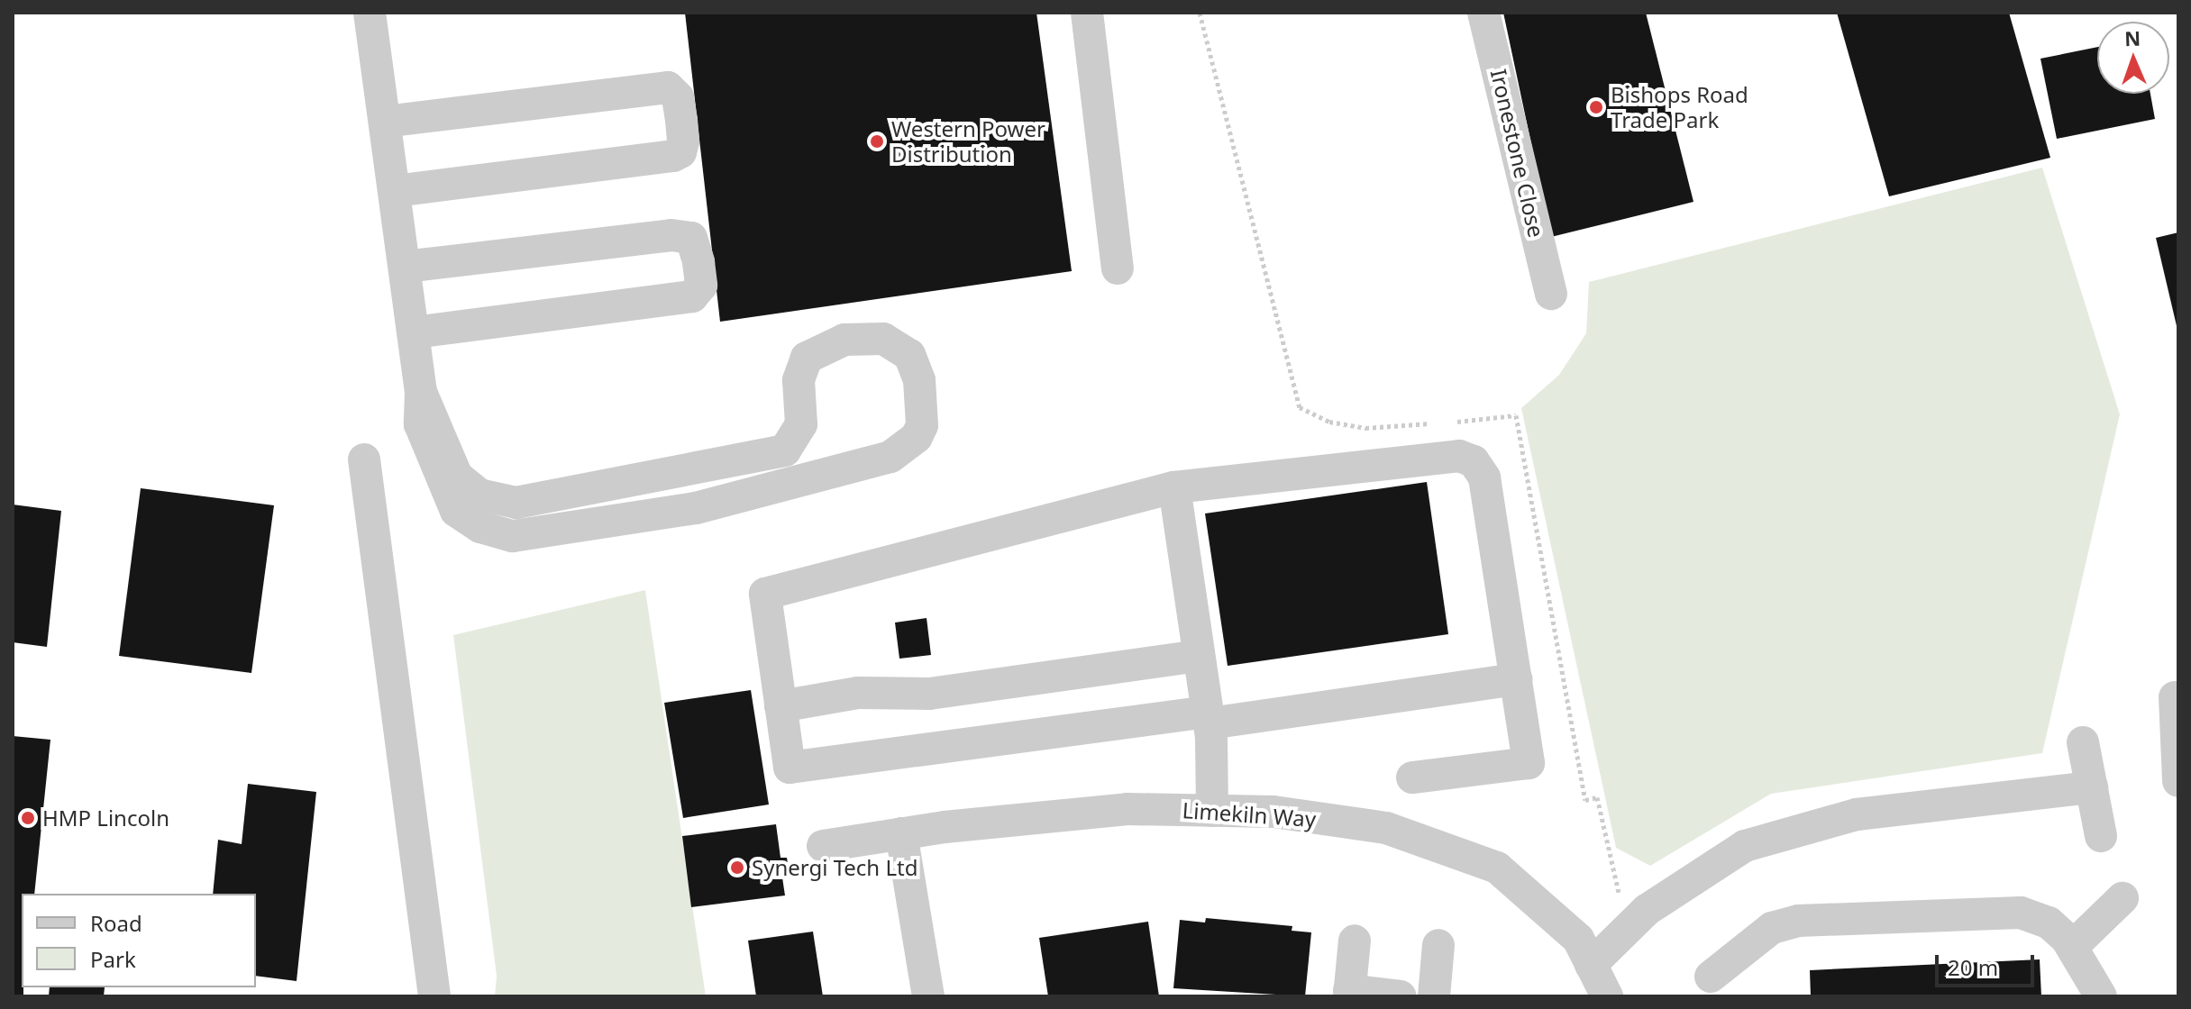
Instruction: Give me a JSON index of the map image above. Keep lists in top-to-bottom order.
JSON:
{
  "streets": {
    "street": ["Ironestone Close", "Limekiln Way"]
  },
  "places": [
    "Bishops Road Trade Park",
    "Western Power Distribution",
    "HMP Lincoln",
    "Synergi Tech Ltd"
  ],
  "legend": ["Road", "Park"],
  "scale_bar": "20 m",
  "north": "top"
}
